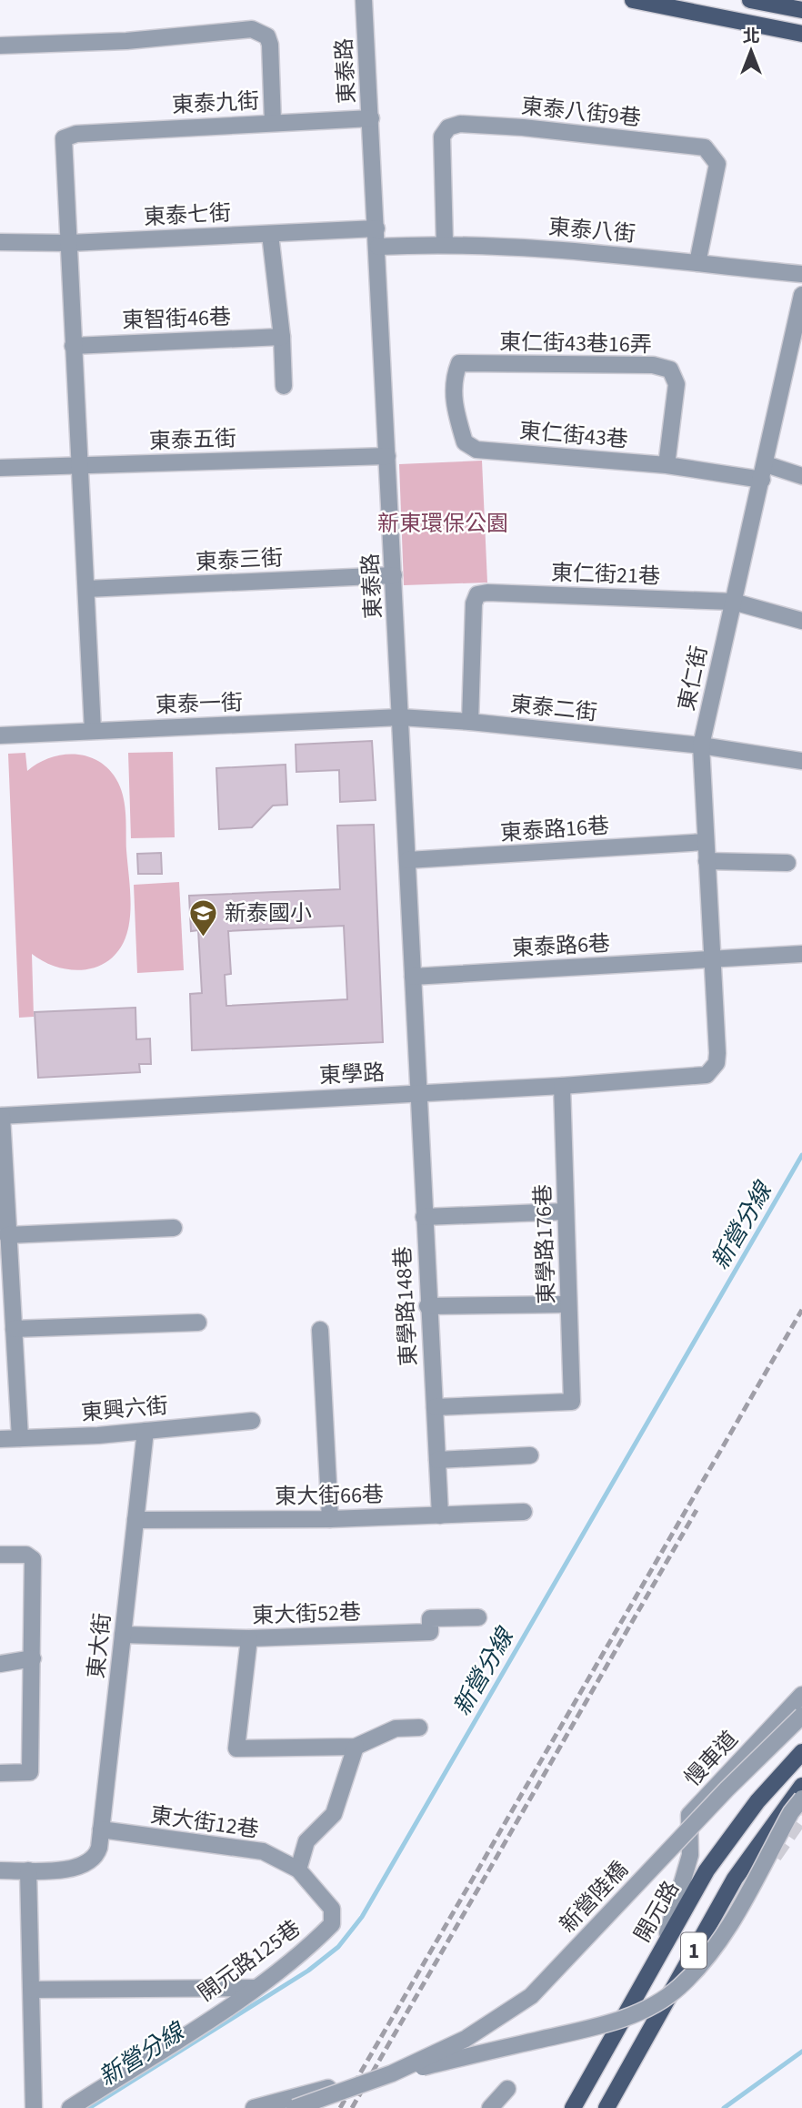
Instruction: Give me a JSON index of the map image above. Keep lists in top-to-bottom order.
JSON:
{
  "streets": {
    "main road": ["開元路", "1"],
    "street": [
      "東泰路",
      "東泰九街",
      "東泰八街9巷",
      "東泰七街",
      "東泰八街",
      "東智街46巷",
      "東仁街43巷16弄",
      "東仁街43巷",
      "東泰五街",
      "東泰三街",
      "東仁街21巷",
      "東仁街",
      "東泰一街",
      "東泰二街",
      "東泰路16巷",
      "東泰路6巷",
      "東學路",
      "東學路176巷",
      "東學路148巷",
      "東興六街",
      "東大街66巷",
      "東大街52巷",
      "東大街",
      "慢車道",
      "東大街12巷",
      "新營陸橋",
      "開元路125巷"
    ]
  },
  "crossings": [
    ["東泰路", "東泰九街"],
    ["東泰路", "東泰七街"],
    ["東泰路", "東泰八街"],
    ["東泰路", "東泰五街"],
    ["東泰路", "東泰三街"],
    ["東泰路", "東泰一街"],
    ["東泰路", "東泰二街"],
    ["東泰路", "東泰路16巷"],
    ["東泰路", "東泰路6巷"],
    ["東泰路", "東學路"],
    ["東泰路", "東學路148巷"],
    ["東泰九街", "東泰七街"],
    ["東泰八街9巷", "東泰八街"],
    ["東仁街43巷16弄", "東仁街43巷"],
    ["東仁街43巷", "東仁街"],
    ["東仁街21巷", "東仁街"],
    ["東仁街21巷", "東泰二街"],
    ["東仁街", "東泰二街"],
    ["東仁街", "東泰路16巷"],
    ["東仁街", "東泰路6巷"],
    ["東仁街", "東學路"],
    ["東泰一街", "東泰二街"],
    ["東學路", "東學路176巷"],
    ["東學路", "東學路148巷"],
    ["東學路176巷", "東學路148巷"],
    ["東學路148巷", "東大街66巷"],
    ["東興六街", "東大街"],
    ["東大街66巷", "東大街"],
    ["東大街52巷", "東大街"],
    ["東大街", "東大街12巷"],
    ["慢車道", "開元路"],
    ["東大街12巷", "開元路125巷"],
    ["新營陸橋", "1"]
  ],
  "water": ["新營分線"],
  "parks": ["新東環保公園"],
  "places": {
    "school or university": ["新泰國小"]
  },
  "north": "top"
}
